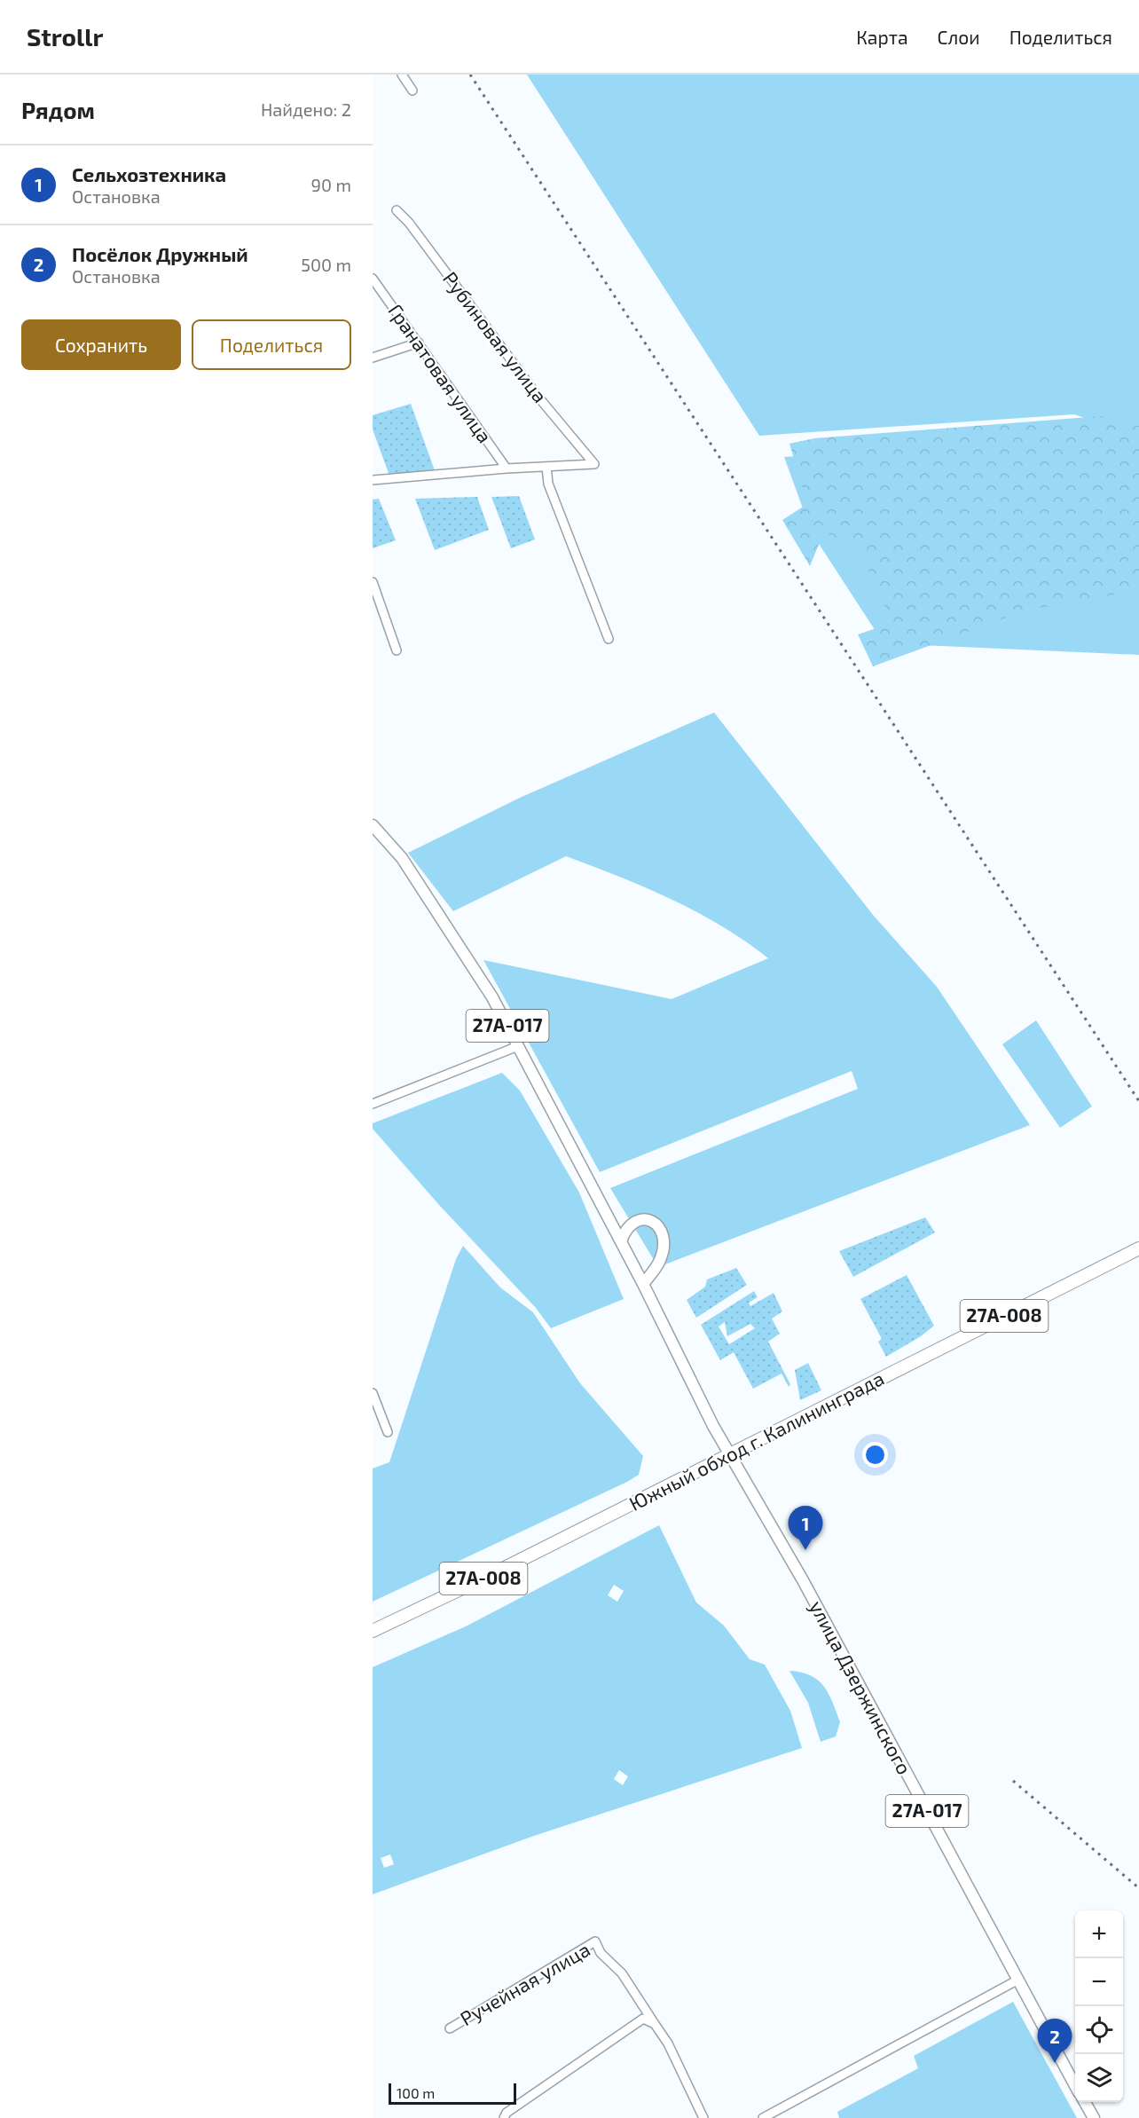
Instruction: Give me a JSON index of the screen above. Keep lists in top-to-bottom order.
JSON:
{
  "streets": {
    "highway": ["27А-008", "Южный обход г. Калининграда"],
    "main road": ["27А-017", "улица Дзержинского"],
    "street": ["Рубиновая улица", "Гранатовая улица", "Ручейная улица"]
  },
  "crossings": [
    ["27А-017", "Южный обход г. Калининграда"],
    ["27А-017", "улица Дзержинского"],
    ["Южный обход г. Калининграда", "улица Дзержинского"]
  ],
  "scale_bar": "100 m",
  "page": {
    "header": "Strollr",
    "nav": ["Карта", "Слои", "Поделиться"],
    "heading": ["Рядом", "Найдено: 2"],
    "list": [
      {
        "mark": "1",
        "name": "Сельхозтехника",
        "note": "Остановка",
        "value": "90 m"
      },
      {
        "mark": "2",
        "name": "Посёлок Дружный",
        "note": "Остановка",
        "value": "500 m"
      }
    ],
    "buttons": ["Сохранить", "Поделиться"],
    "pins": ["1", "2"],
    "map_buttons": ["+", "−"],
    "scale": "100 m"
  }
}
